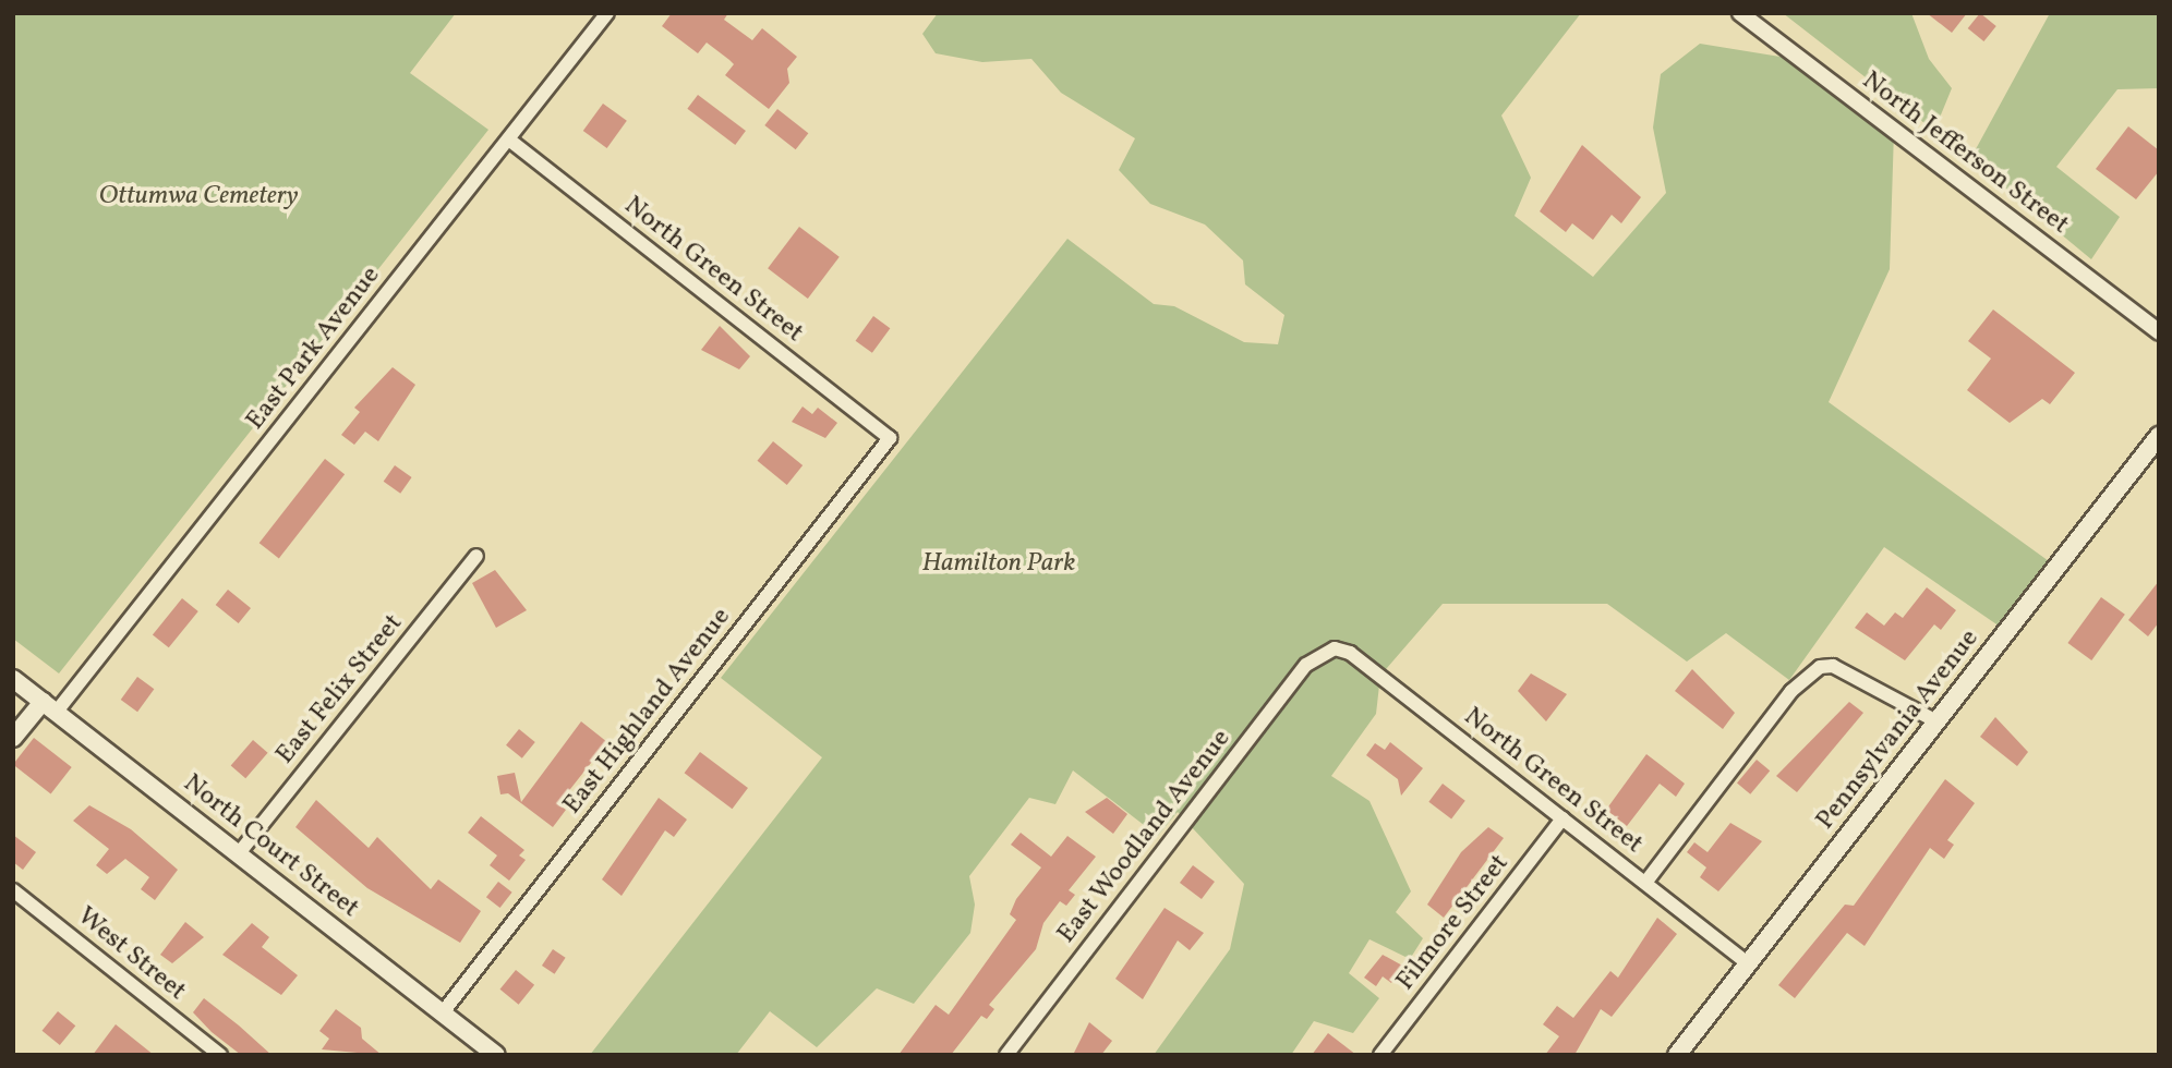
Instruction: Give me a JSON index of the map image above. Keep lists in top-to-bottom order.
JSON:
{
  "streets": {
    "main road": ["Pennsylvania Avenue", "North Court Street"],
    "street": [
      "North Jefferson Street",
      "North Green Street",
      "East Park Avenue",
      "East Felix Street",
      "East Highland Avenue",
      "East Woodland Avenue",
      "Filmore Street",
      "West Street"
    ]
  },
  "crossings": [
    ["North Green Street", "East Park Avenue"],
    ["North Green Street", "East Highland Avenue"],
    ["North Green Street", "Pennsylvania Avenue"],
    ["North Green Street", "East Woodland Avenue"],
    ["North Green Street", "Filmore Street"],
    ["East Park Avenue", "North Court Street"],
    ["East Felix Street", "North Court Street"],
    ["East Highland Avenue", "North Court Street"]
  ],
  "parks": ["Ottumwa Cemetery", "Hamilton Park"]
}
